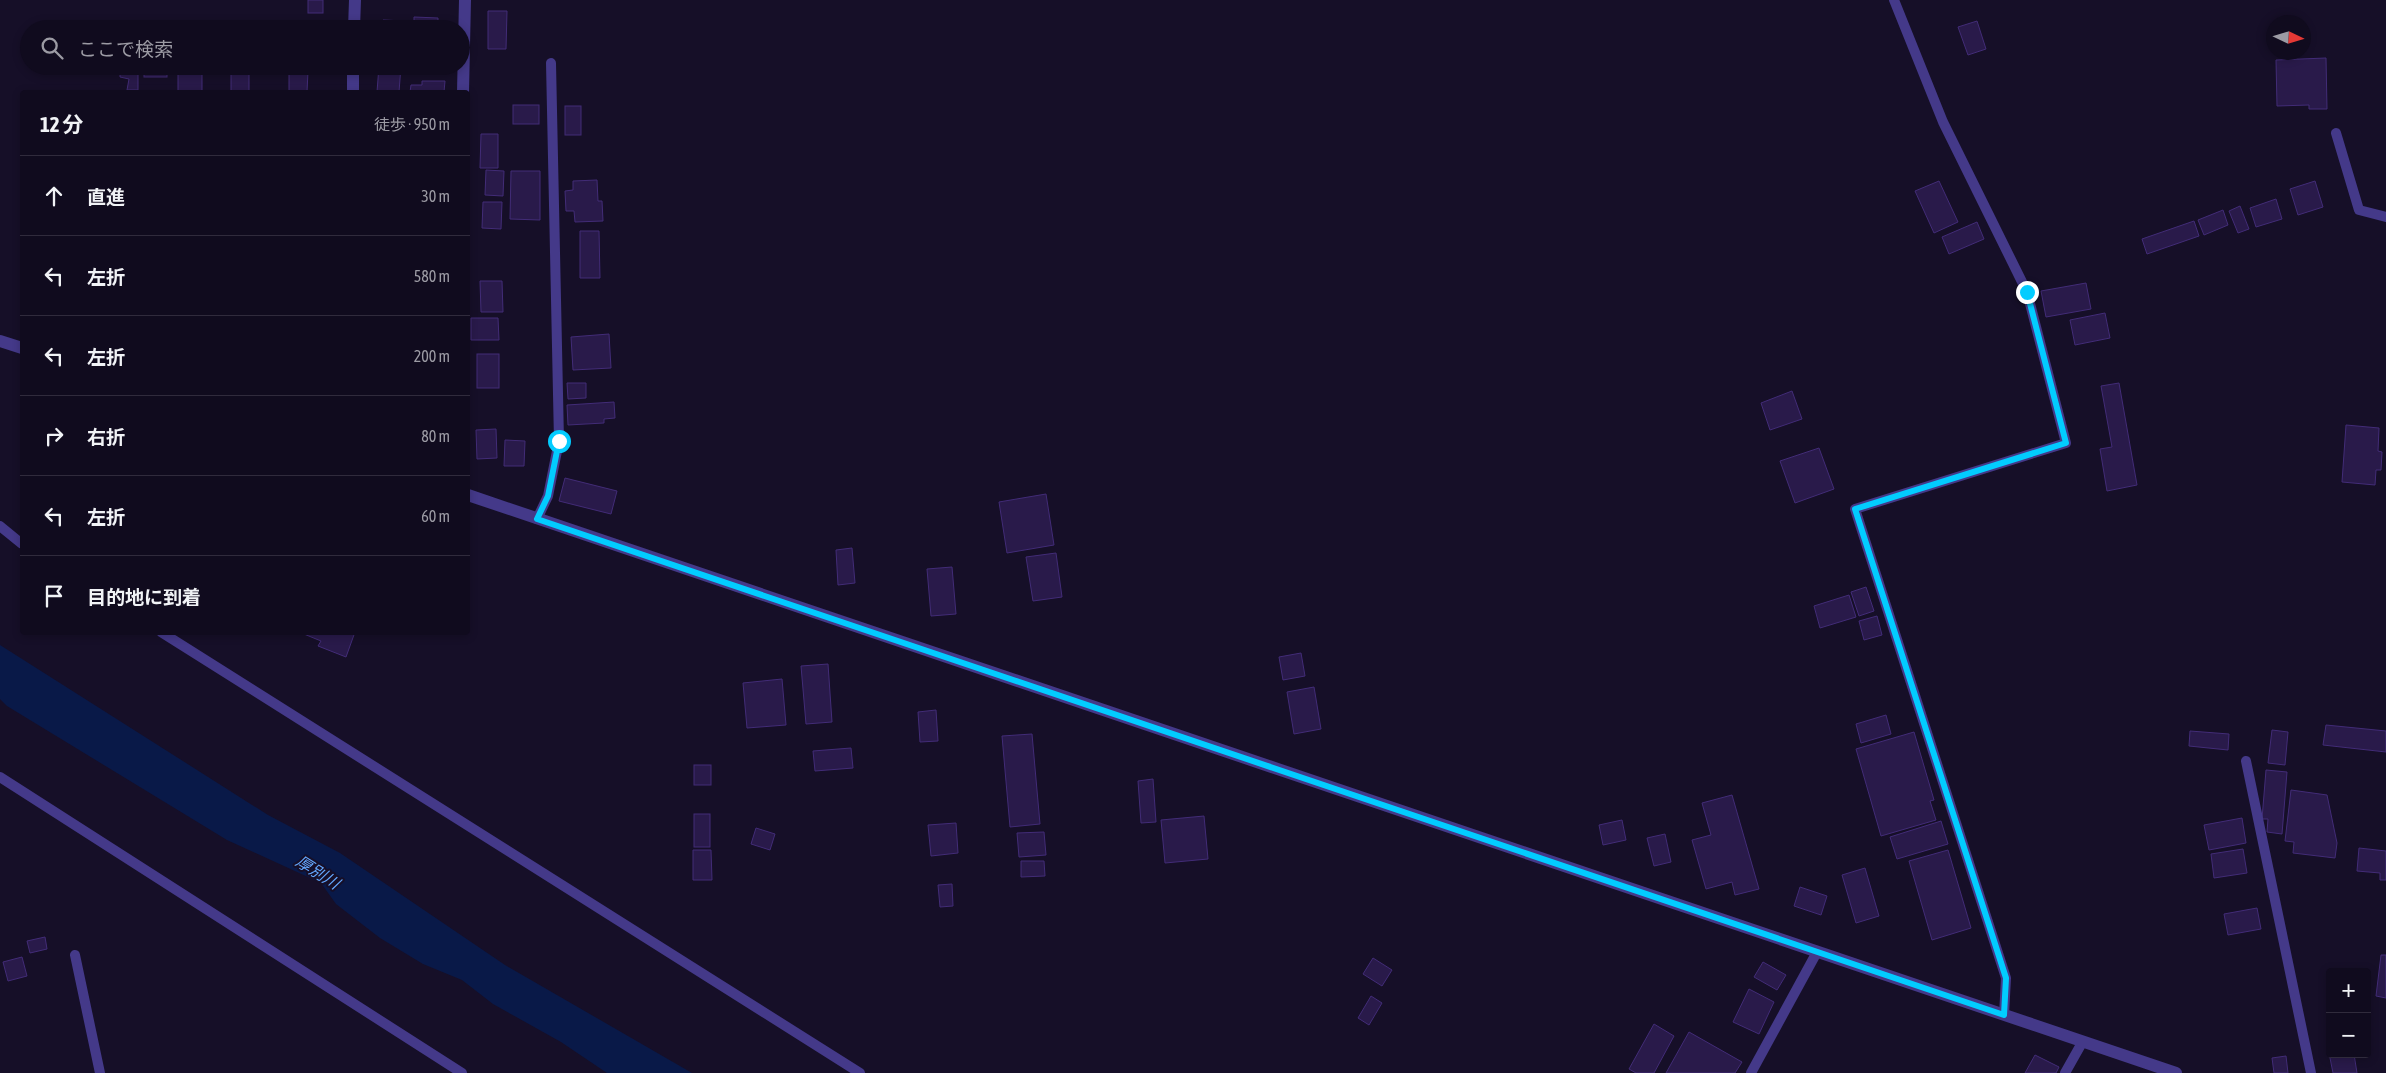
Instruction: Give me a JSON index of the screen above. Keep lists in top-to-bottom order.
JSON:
{
  "water": ["厚別川"],
  "north": "right",
  "page": {
    "search": "ここで検索",
    "heading": ["12 分", "徒歩 · 950 m"],
    "list": [
      ["直進", "30 m"],
      ["左折", "580 m"],
      ["左折", "200 m"],
      ["右折", "80 m"],
      ["左折", "60 m"],
      "目的地に到着"
    ],
    "map_buttons": ["+", "−"]
  }
}
